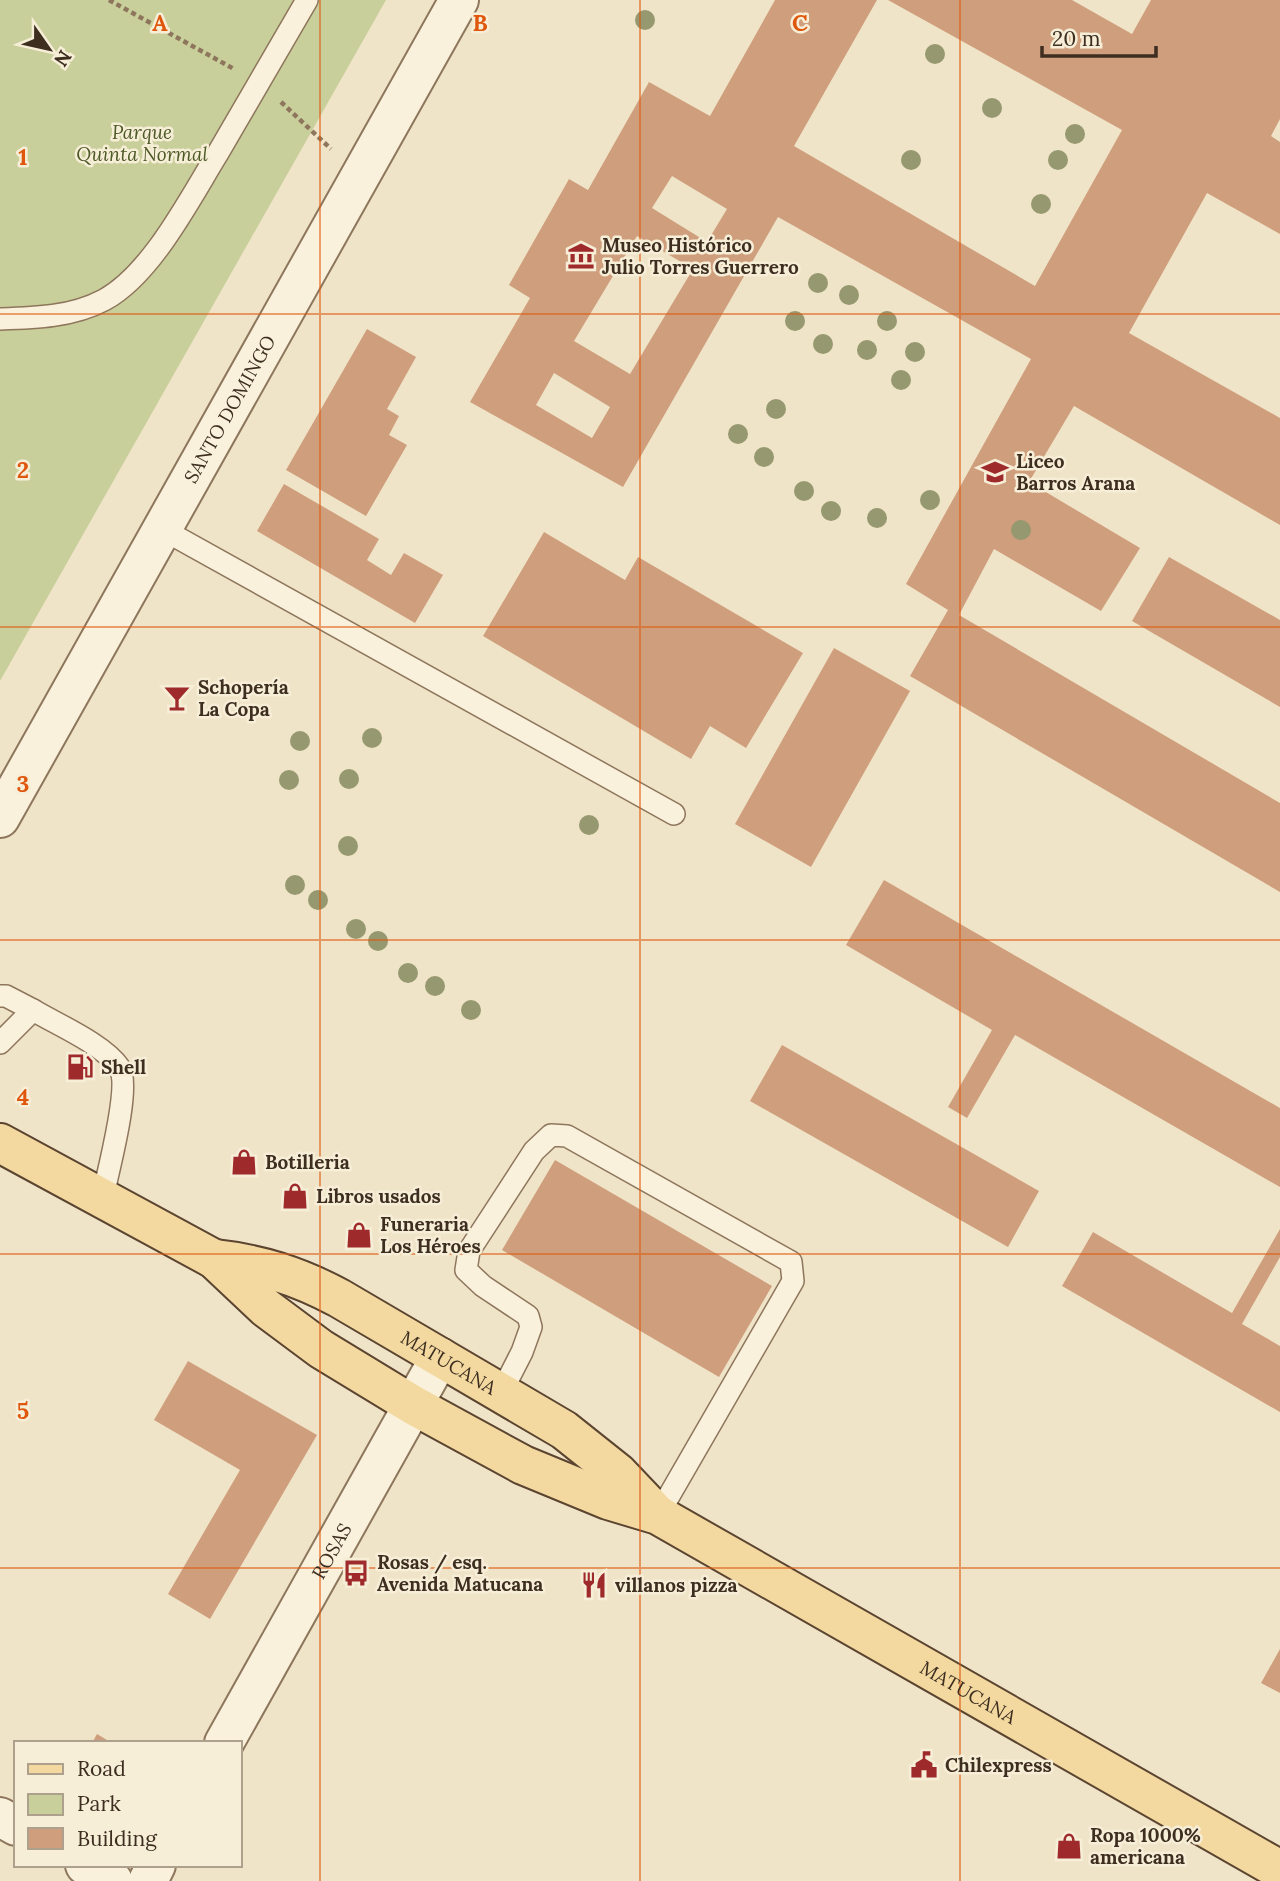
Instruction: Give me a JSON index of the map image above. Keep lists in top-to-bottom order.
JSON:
{
  "streets": {
    "main road": ["MATUCANA"],
    "street": ["SANTO DOMINGO", "ROSAS"]
  },
  "crossings": [
    ["MATUCANA", "ROSAS"]
  ],
  "parks": ["Parque Quinta Normal"],
  "places": {
    "museum": ["Museo Histórico Julio Torres Guerrero"],
    "school or university": ["Liceo Barros Arana"],
    "bar": ["Schopería La Copa"],
    "fuel station": ["Shell"],
    "shop": [
      "Botilleria",
      "Libros usados",
      "Funeraria Los Héroes",
      "Ropa 1000% americana"
    ],
    "bus stop": ["Rosas / esq. Avenida Matucana"],
    "restaurant": ["villanos pizza"],
    "public building": ["Chilexpress"]
  },
  "legend": ["Road", "Park", "Building"],
  "scale_bar": "20 m",
  "north": "bottom right",
  "grid": {
    "columns": ["A", "B", "C"],
    "rows": [
      "1",
      "2",
      "3",
      "4",
      "5"
    ]
  }
}
